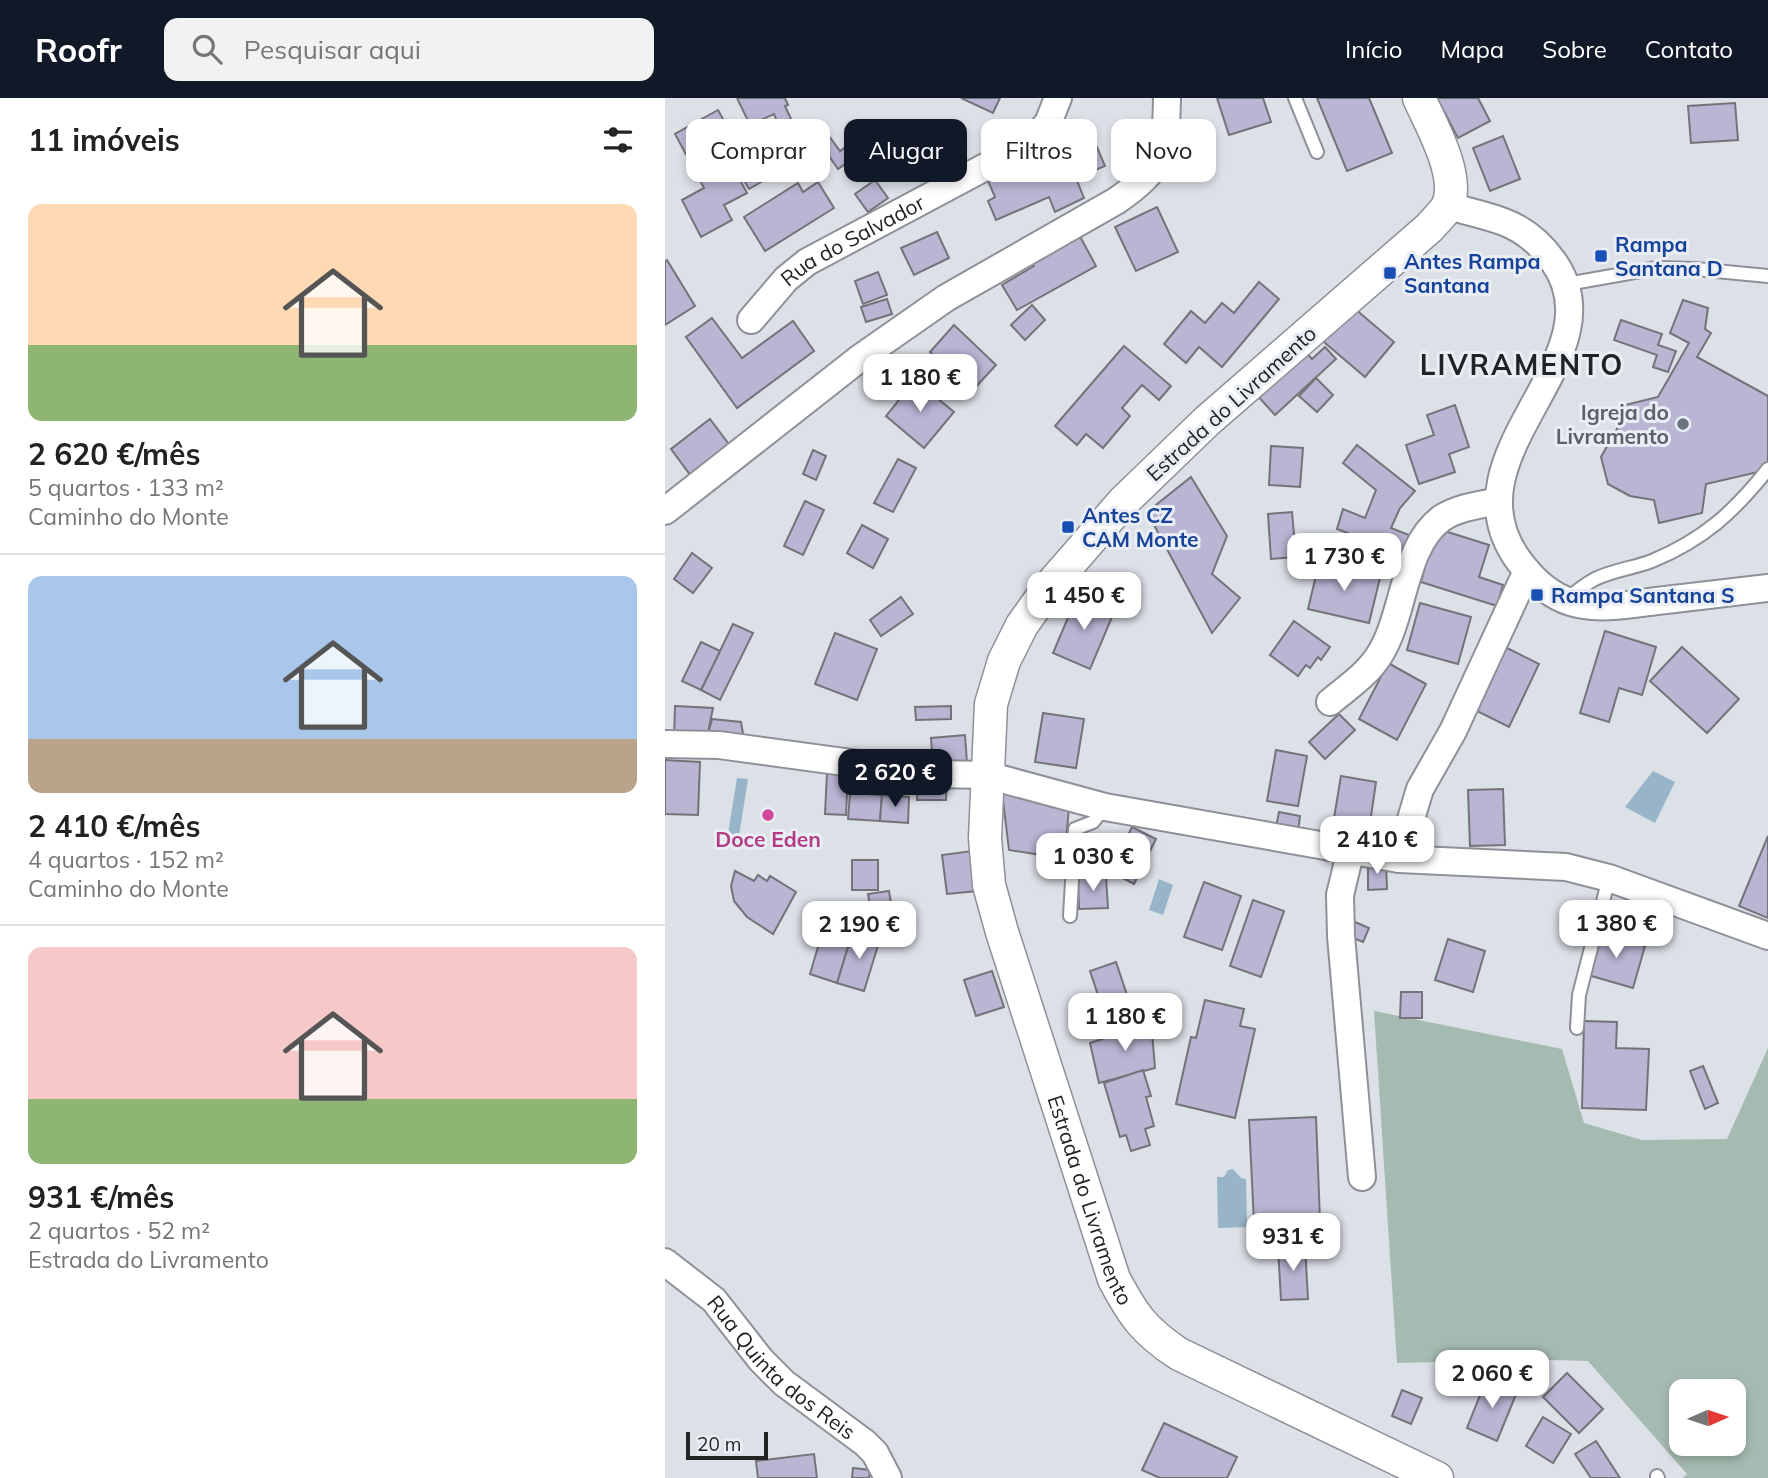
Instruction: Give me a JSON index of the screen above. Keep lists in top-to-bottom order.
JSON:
{
  "streets": {
    "street": ["Rua do Salvador", "Estrada do Livramento", "Rua Quinta dos Reis"]
  },
  "districts": ["LIVRAMENTO"],
  "places": {
    "transit": [
      "Rampa Santana D",
      "Antes Rampa Santana",
      "Antes CZ CAM Monte",
      "Rampa Santana S"
    ],
    "other": ["Igreja do Livramento", "Doce Eden"]
  },
  "scale_bar": "20 m",
  "north": "right",
  "page": {
    "header": "Roofr",
    "search": "Pesquisar aqui",
    "nav": [
      "Início",
      "Mapa",
      "Sobre",
      "Contato"
    ],
    "heading": "11 imóveis",
    "chip": [
      "Comprar",
      "Alugar",
      "Filtros",
      "Novo"
    ],
    "list": [
      {
        "name": "2 620 €/mês",
        "note": "5 quartos · 133 m² · Caminho do Monte"
      },
      {
        "name": "2 410 €/mês",
        "note": "4 quartos · 152 m² · Caminho do Monte"
      },
      {
        "name": "931 €/mês",
        "note": "2 quartos · 52 m² · Estrada do Livramento"
      }
    ],
    "price": [
      "1 180 €",
      "1 730 €",
      "1 450 €",
      "2 620 €",
      "2 410 €",
      "1 030 €",
      "1 380 €",
      "2 190 €",
      "1 180 €",
      "931 €",
      "2 060 €"
    ],
    "scale": "20 m"
  }
}
